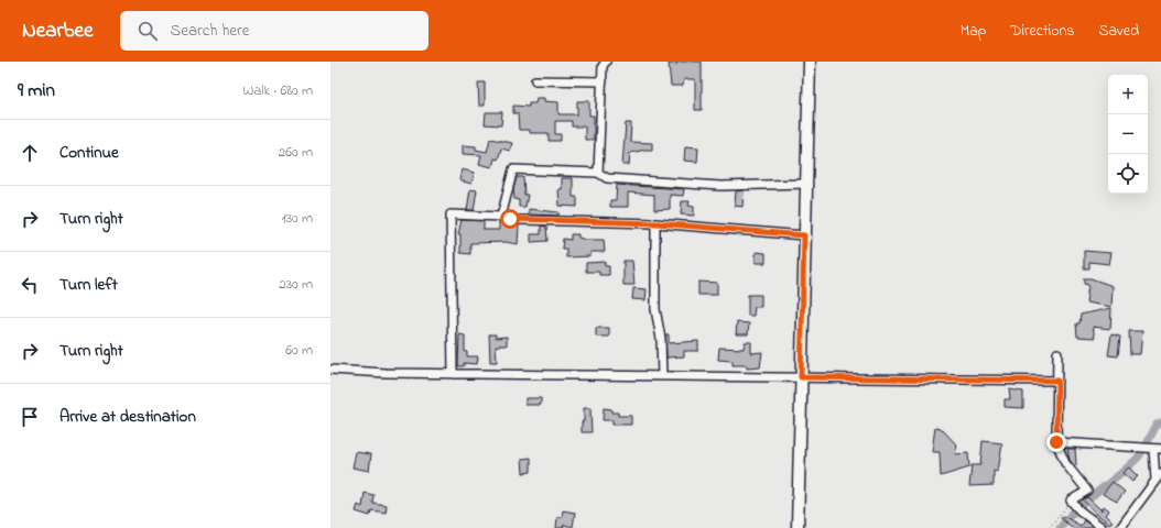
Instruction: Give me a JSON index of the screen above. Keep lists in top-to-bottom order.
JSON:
{
  "page": {
    "header": "Nearbee",
    "search": "Search here",
    "nav": ["Map", "Directions", "Saved"],
    "heading": ["9 min", "Walk · 680 m"],
    "map_buttons": ["+", "−"],
    "list": [
      ["Continue", "260 m"],
      ["Turn right", "130 m"],
      ["Turn left", "230 m"],
      ["Turn right", "60 m"],
      "Arrive at destination"
    ]
  }
}
